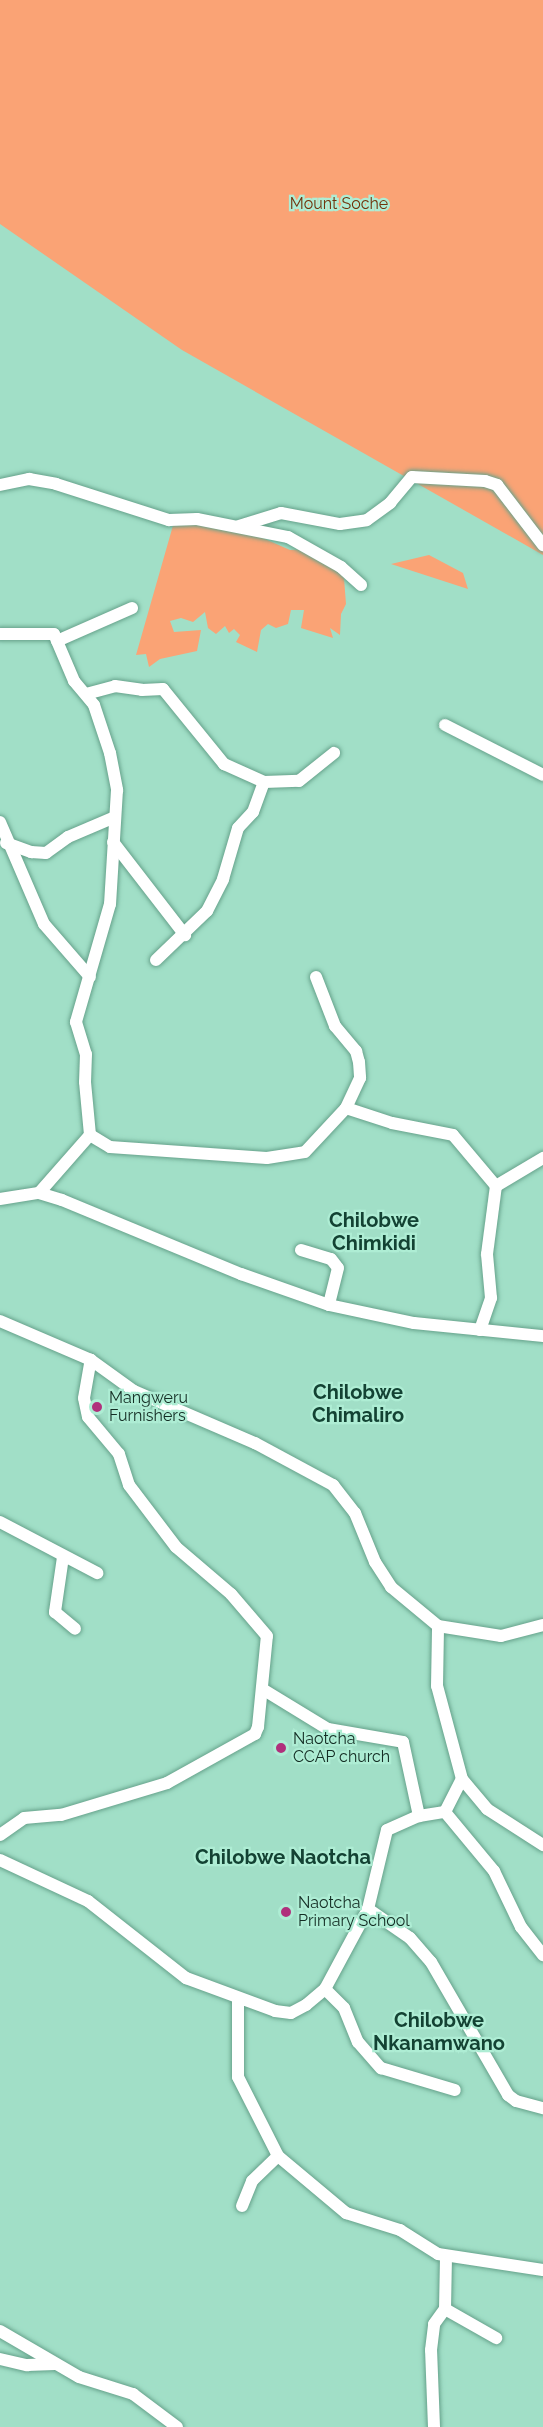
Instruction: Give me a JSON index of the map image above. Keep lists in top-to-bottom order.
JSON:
{
  "districts": [
    "Chilobwe Chimkidi",
    "Chilobwe Chimaliro",
    "Chilobwe Naotcha",
    "Chilobwe Nkanamwano"
  ],
  "parks": ["Mount Soche"],
  "places": ["Mangweru Furnishers", "Naotcha CCAP church", "Naotcha Primary School"]
}
